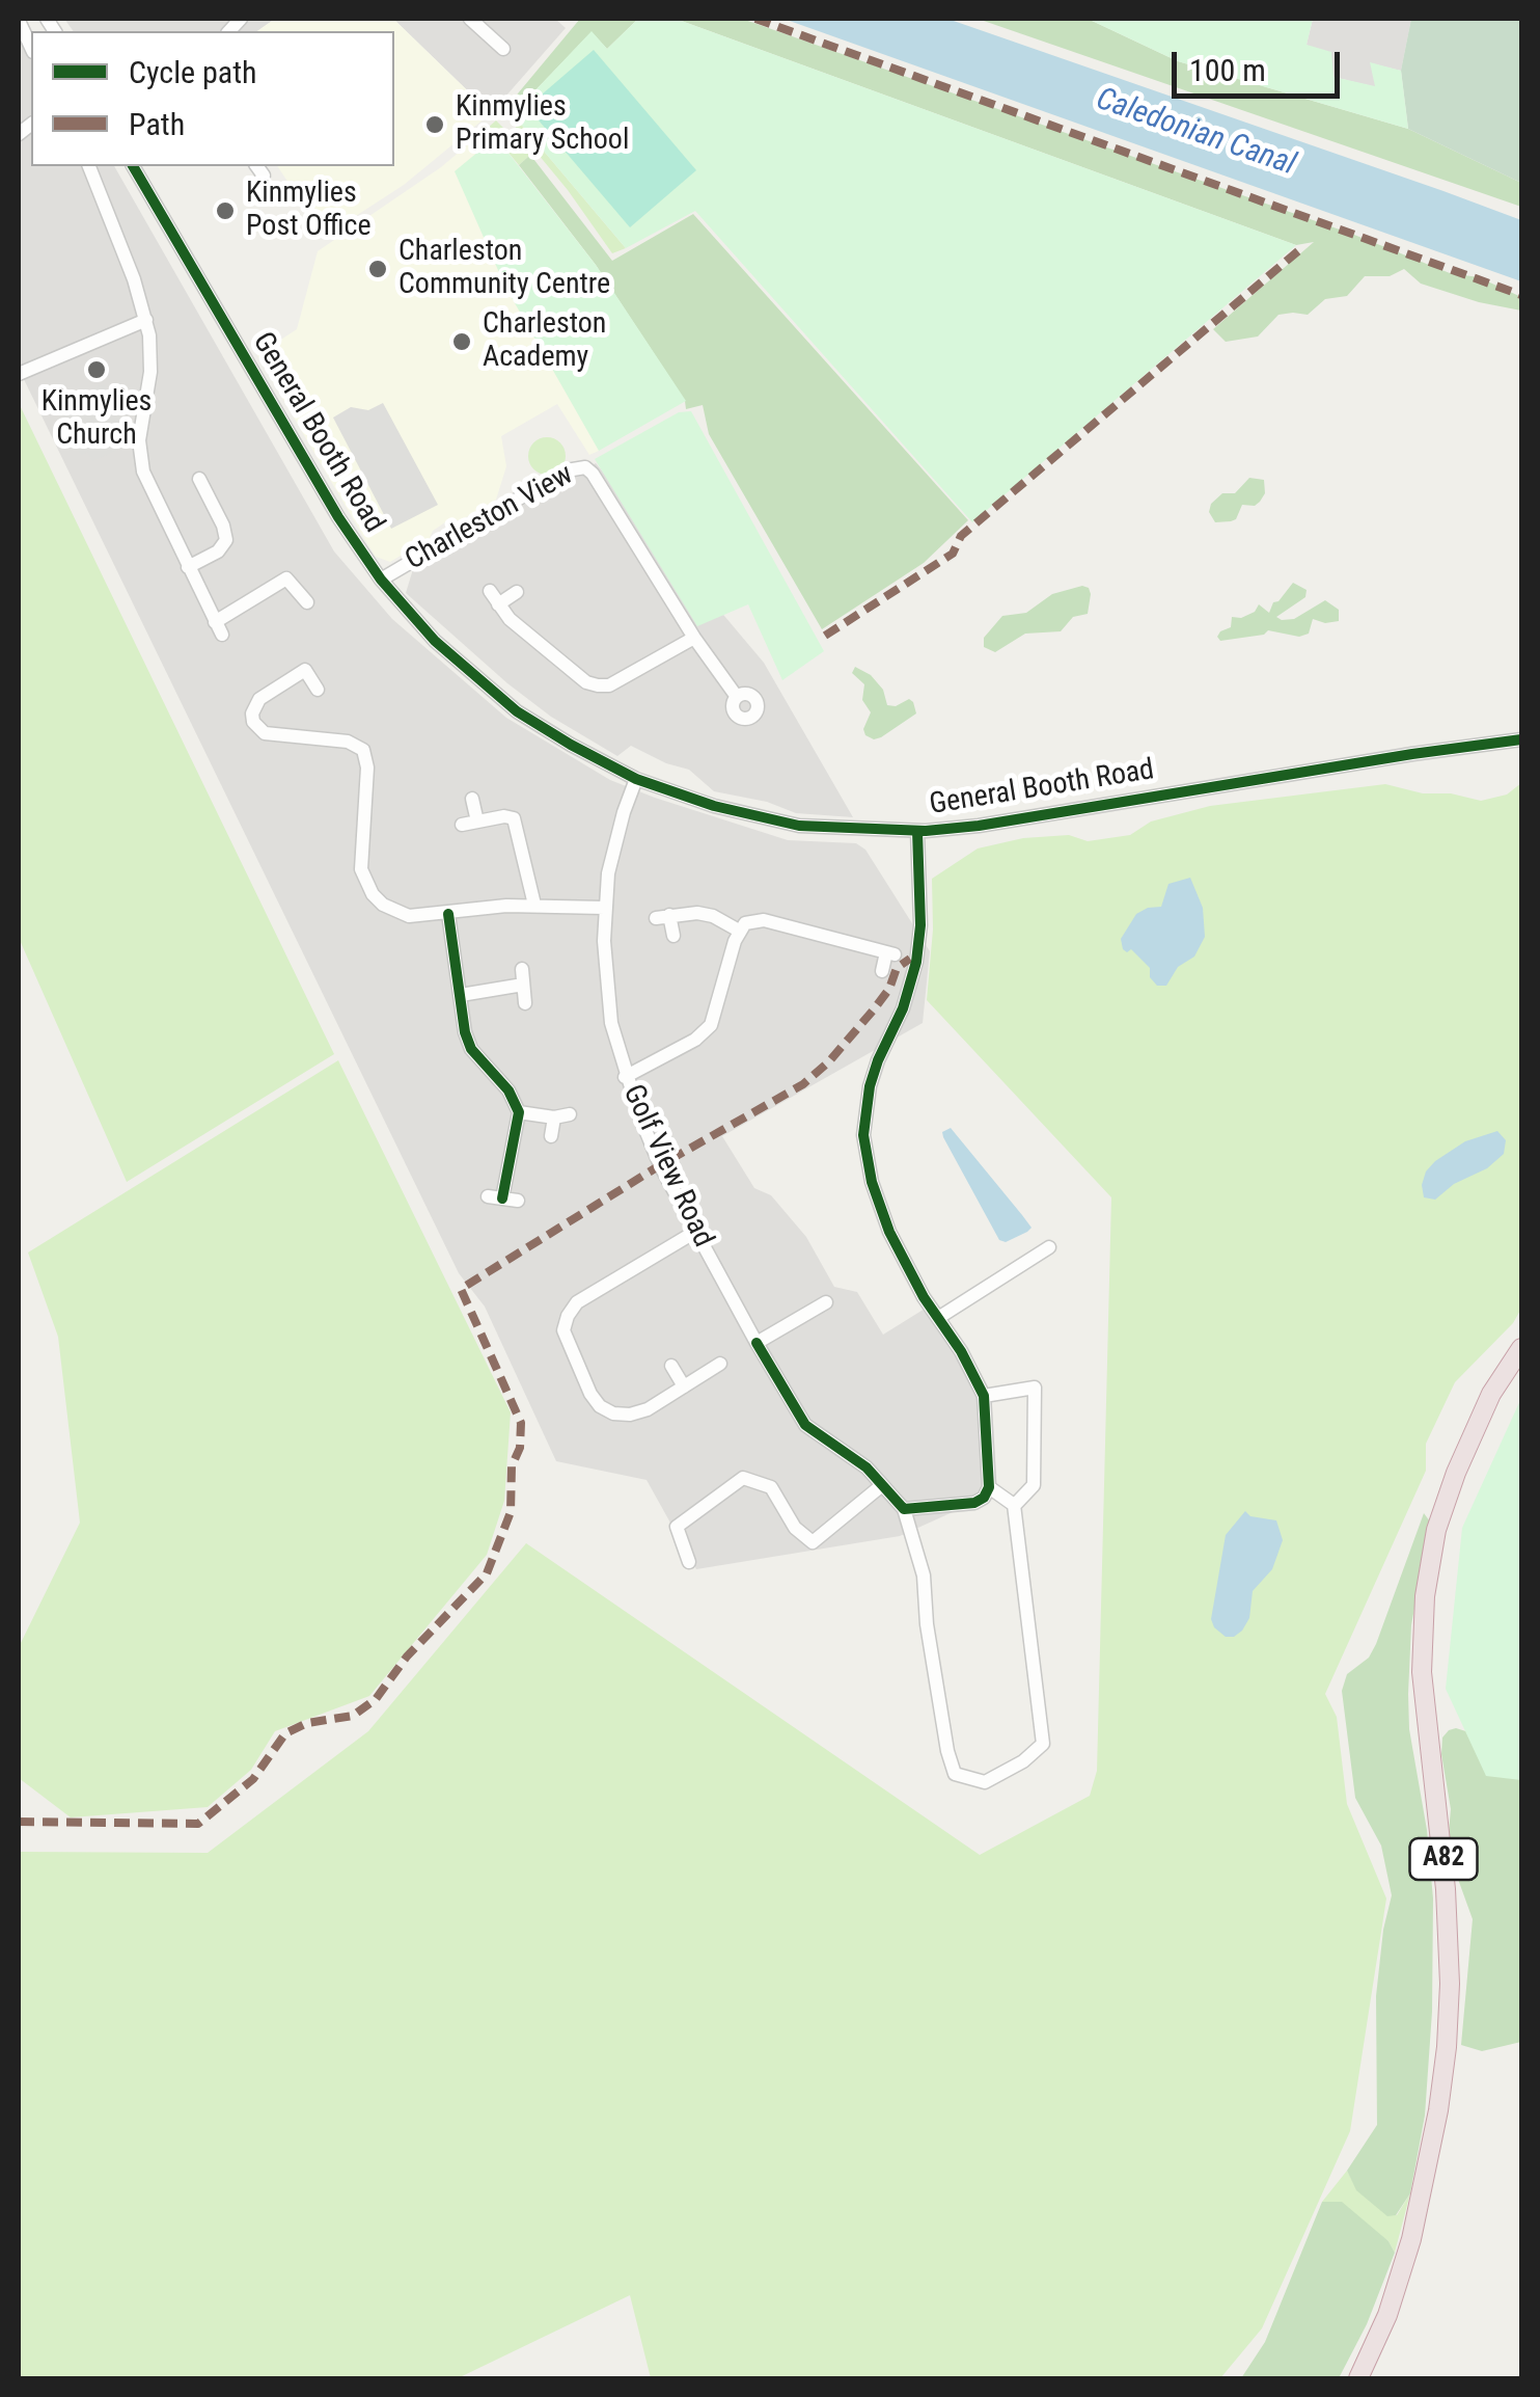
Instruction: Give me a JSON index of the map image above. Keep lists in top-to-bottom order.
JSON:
{
  "streets": {
    "highway": ["A82"],
    "street": ["General Booth Road", "Charleston View", "Golf View Road"]
  },
  "crossings": [
    ["General Booth Road", "Charleston View"],
    ["General Booth Road", "Golf View Road"]
  ],
  "water": ["Caledonian Canal"],
  "places": [
    "Kinmylies Primary School",
    "Kinmylies Post Office",
    "Charleston Community Centre",
    "Charleston Academy",
    "Kinmylies Church"
  ],
  "legend": ["Cycle path", "Path"],
  "scale_bar": "100 m"
}
